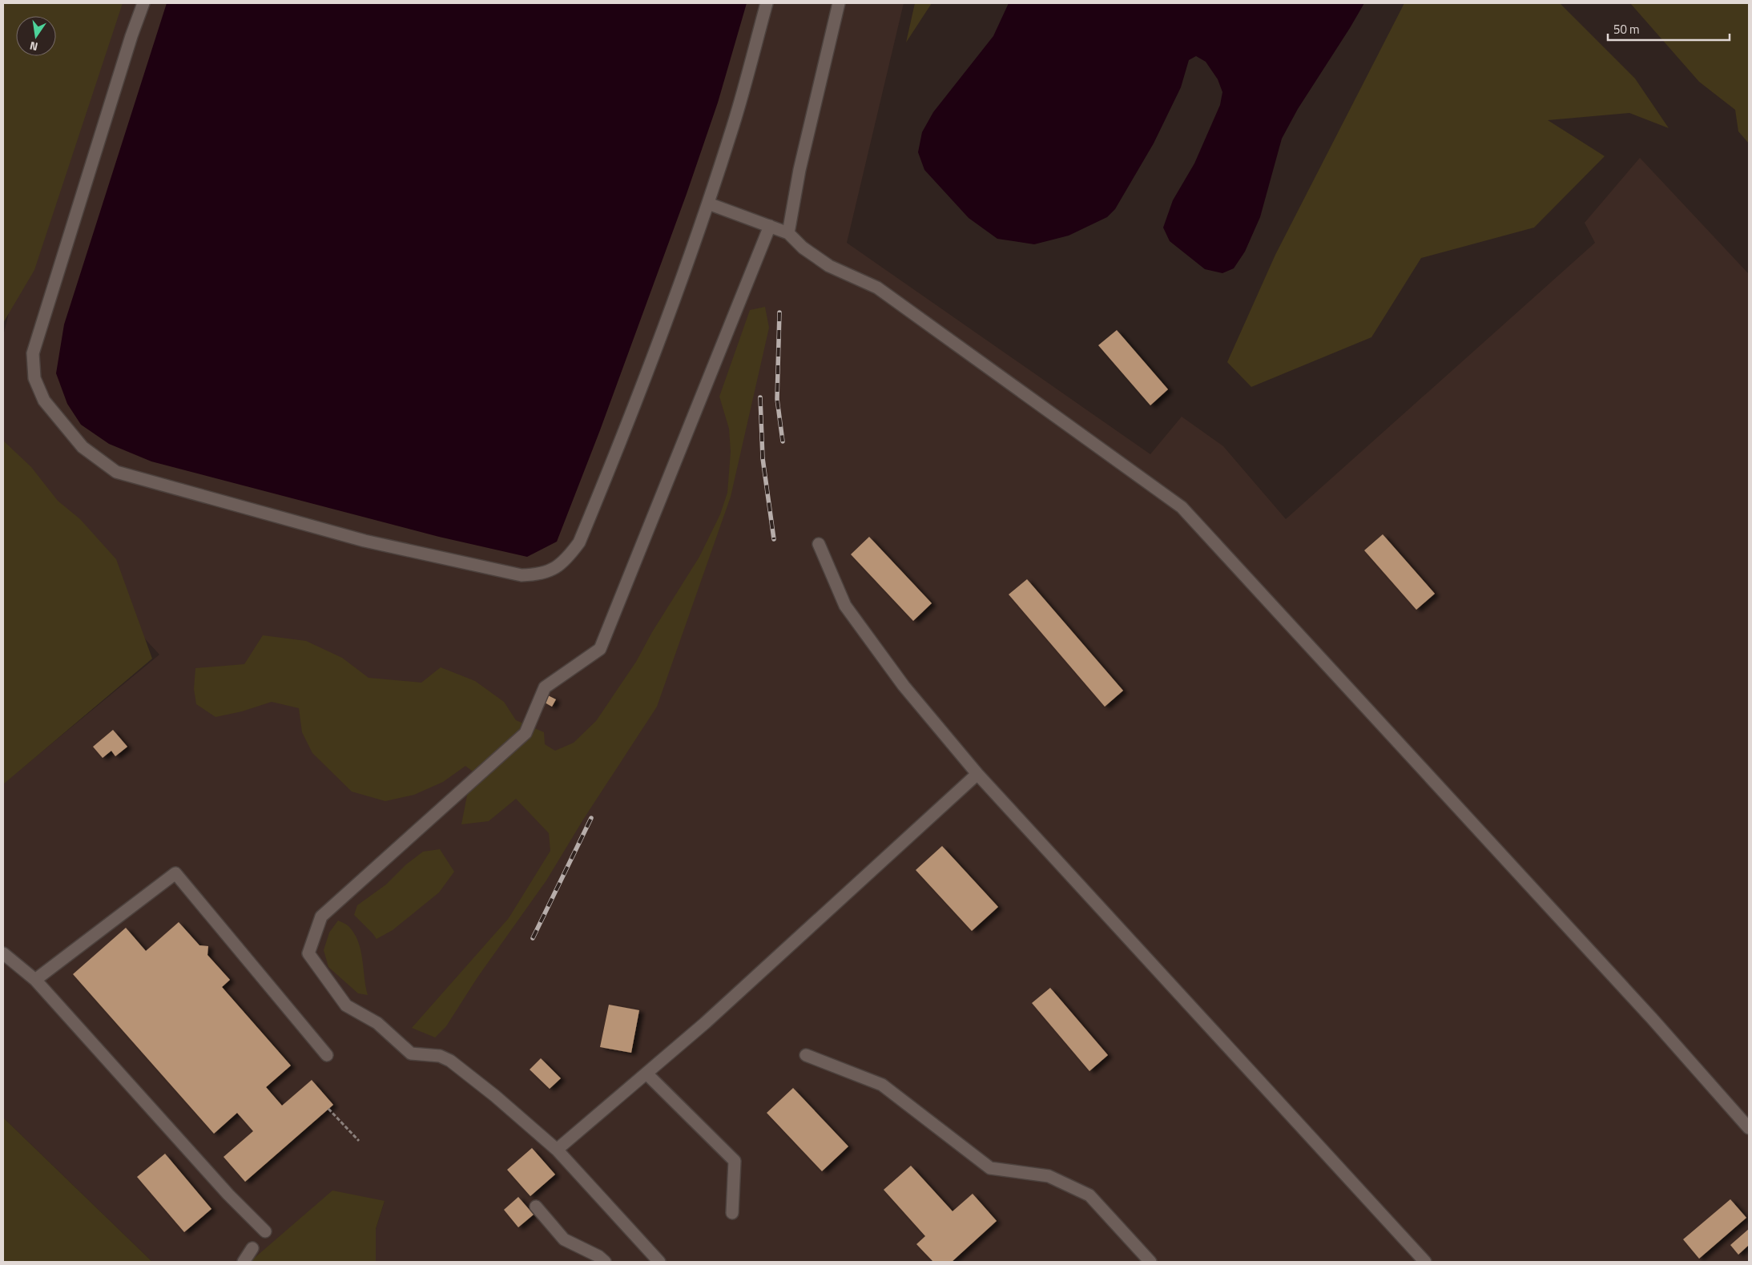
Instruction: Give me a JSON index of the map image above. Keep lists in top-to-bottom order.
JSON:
{
  "scale_bar": "50 m",
  "north": "bottom"
}
